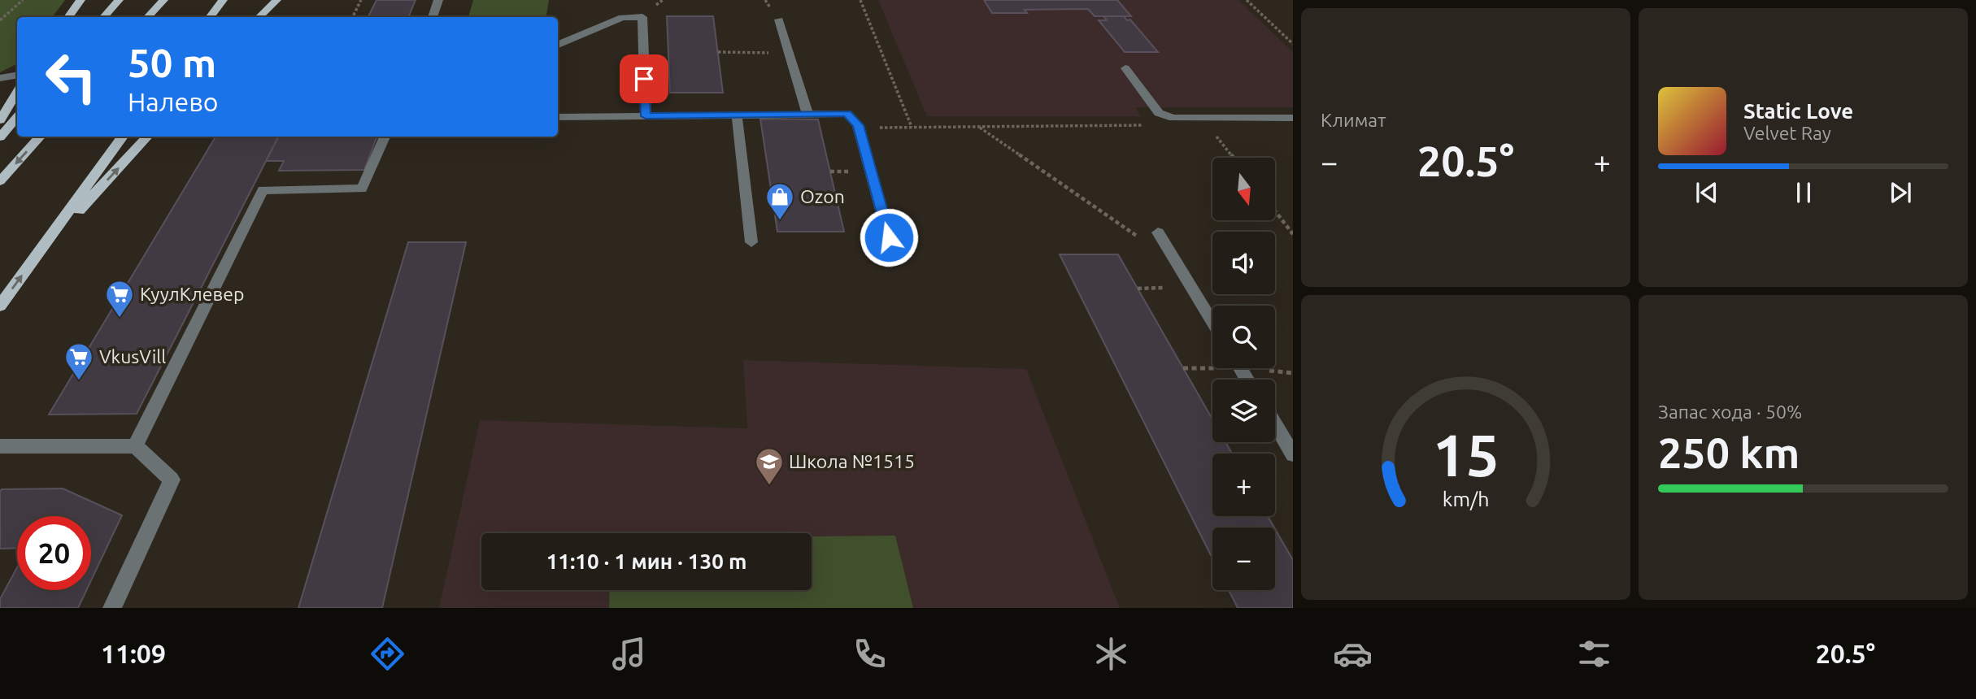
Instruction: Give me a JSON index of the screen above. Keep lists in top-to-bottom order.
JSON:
{
  "places": {
    "shop": ["Ozon"],
    "supermarket": ["КуулКлевер", "VkusVill"],
    "school or university": ["Школа №1515"]
  },
  "north": "bottom",
  "page": {
    "tile": [
      "Климат",
      ["Запас хода · 50%", "250 km"]
    ],
    "turn": ["50 m", "Налево"],
    "song": ["Static Love", "Velvet Ray"],
    "heat": ["−", "20.5°", "+"],
    "map_buttons": ["+", "−"],
    "limit": "20",
    "trip": "11:10 · 1 мин · 130 m",
    "tabs": ["11:09", "20.5°"],
    "gauge": ["15", "km/h"]
  }
}
